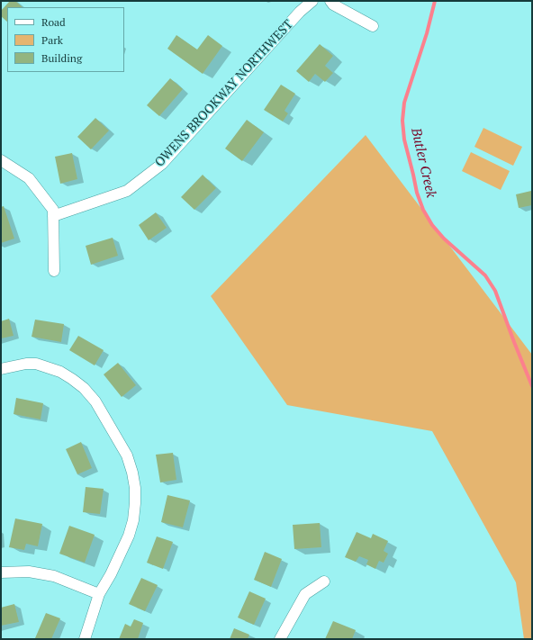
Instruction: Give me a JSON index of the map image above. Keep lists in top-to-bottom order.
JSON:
{
  "streets": {
    "street": ["OWENS BROOKWAY NORTHWEST"]
  },
  "water": ["Butler Creek"],
  "legend": ["Road", "Park", "Building"]
}
